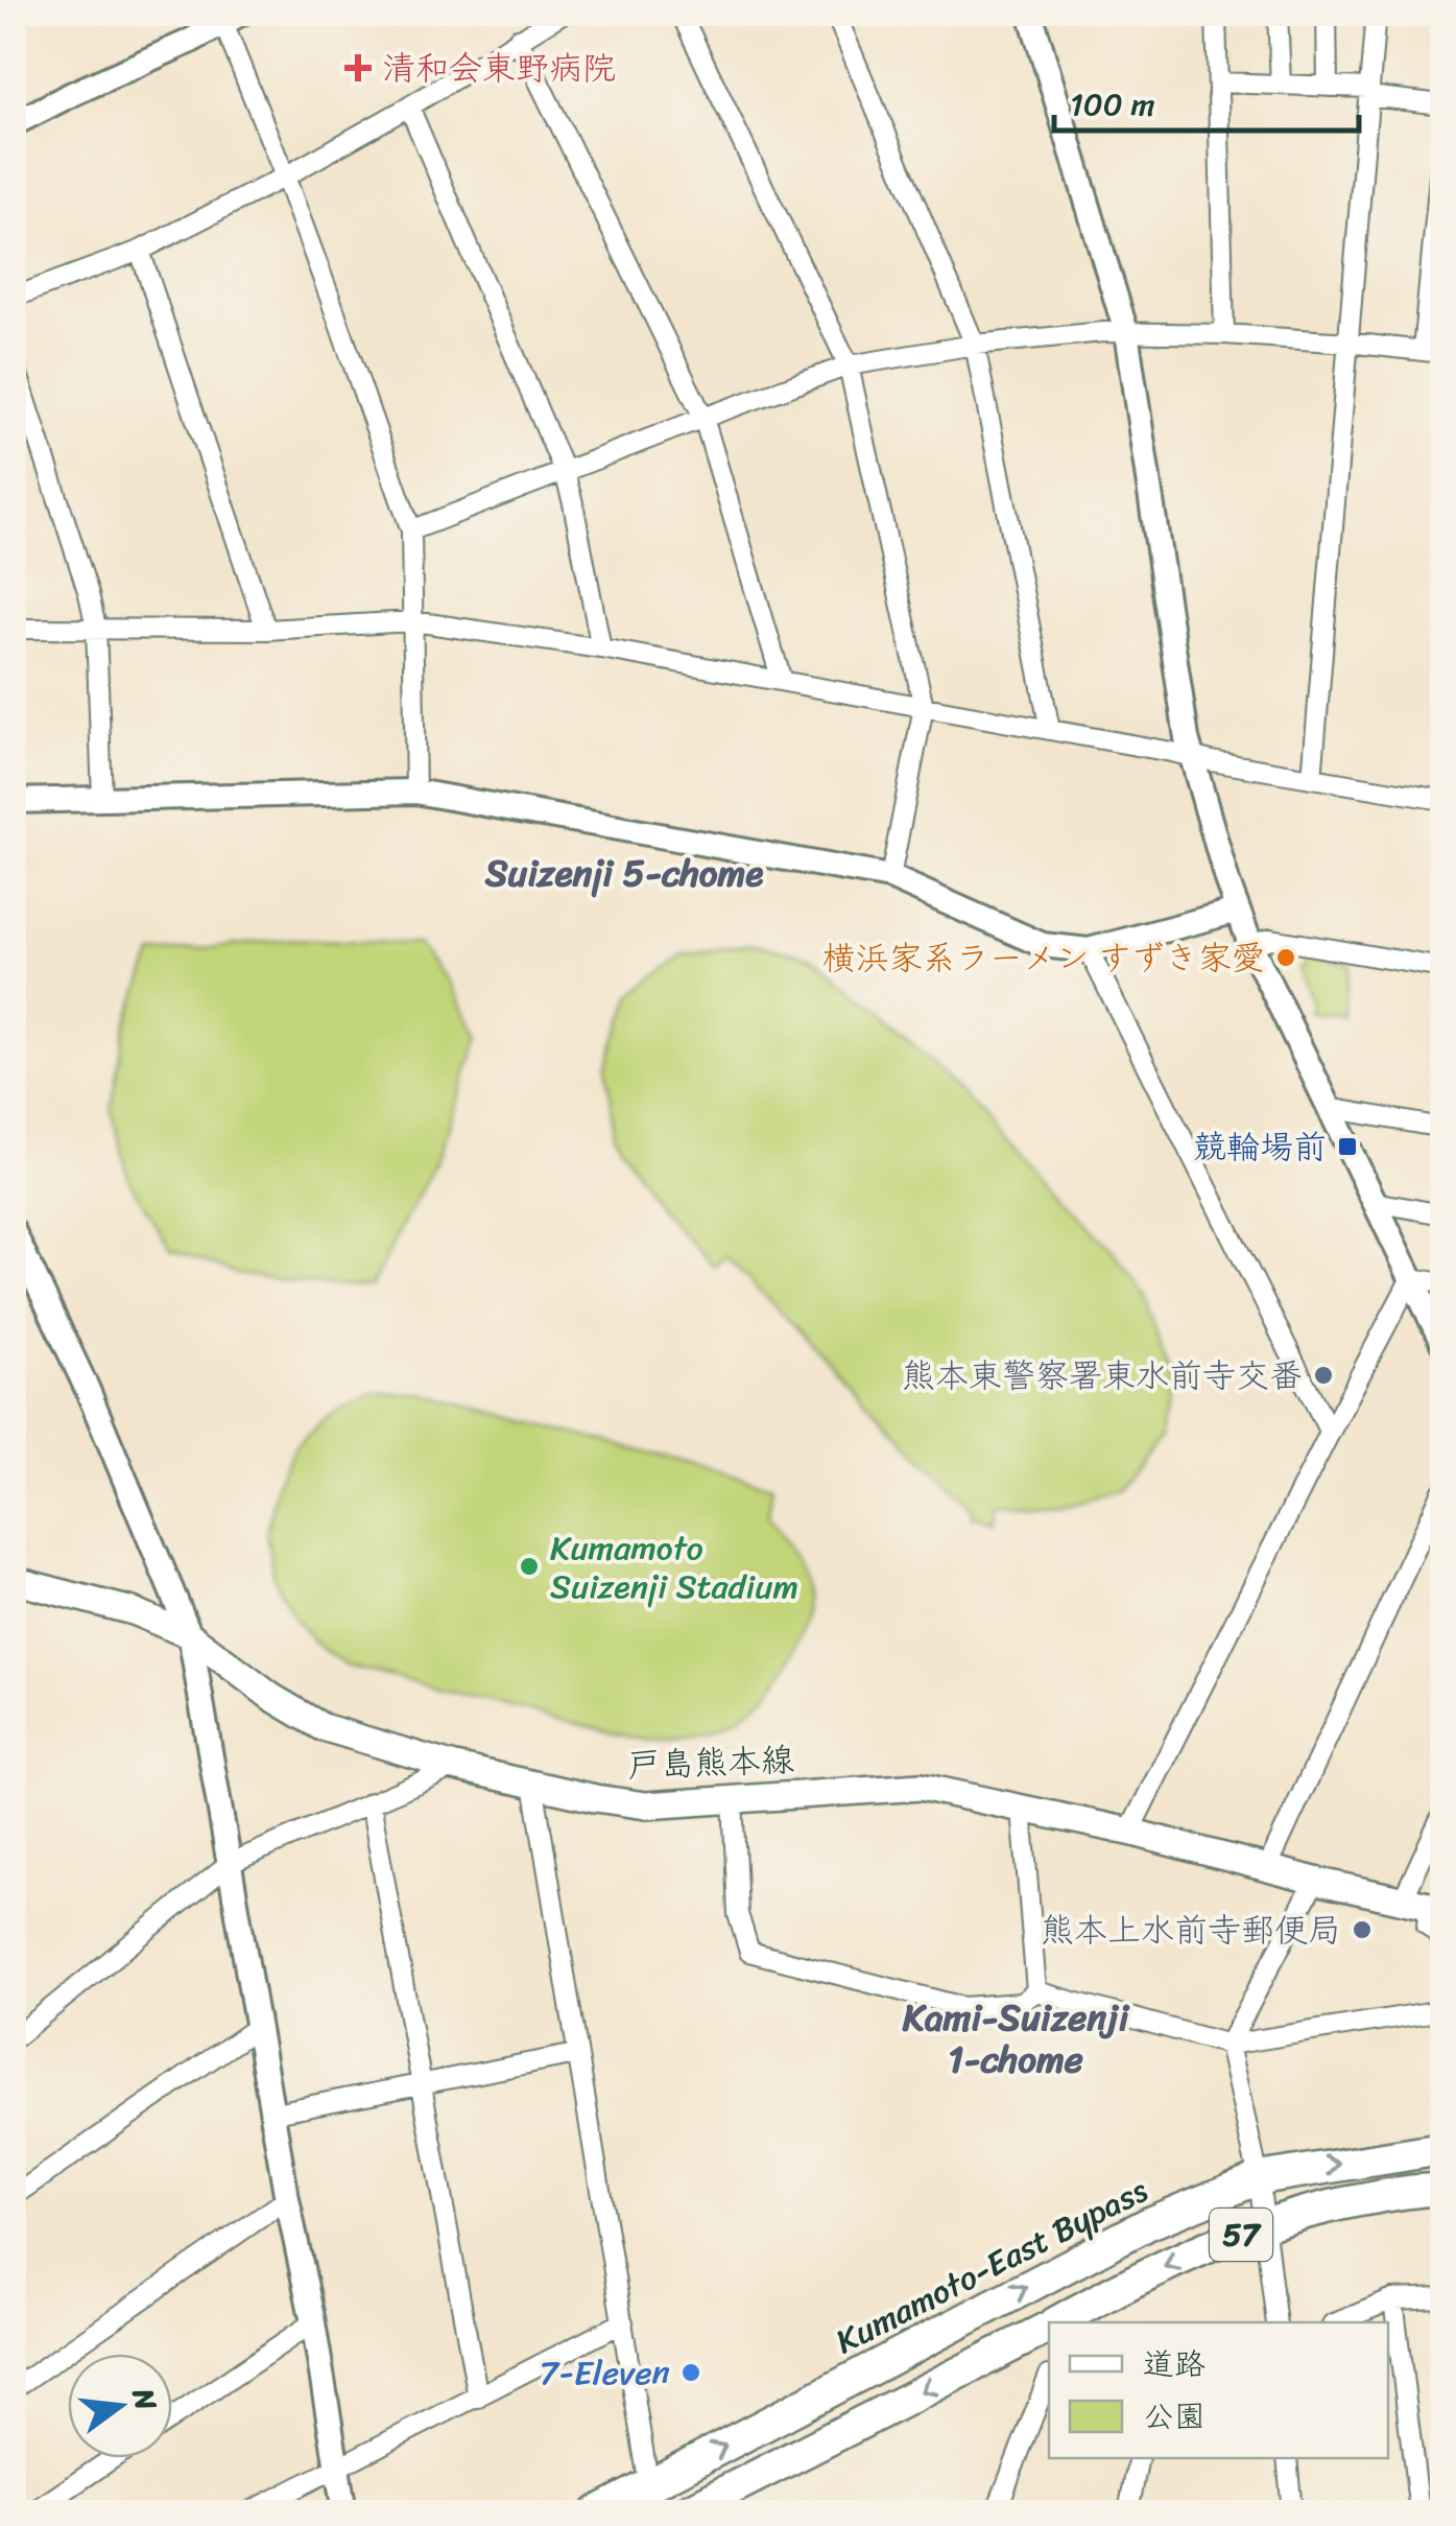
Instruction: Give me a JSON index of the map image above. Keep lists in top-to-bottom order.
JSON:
{
  "streets": {
    "highway": ["57", "Kumamoto-East Bypass"],
    "main road": ["戸島熊本線"]
  },
  "districts": ["Suizenji 5-chome", "Kami-Suizenji 1-chome"],
  "places": {
    "health": ["清和会東野病院"],
    "other": [
      "横浜家系ラーメン すずき家愛",
      "熊本東警察署東水前寺交番",
      "Kumamoto Suizenji Stadium",
      "熊本上水前寺郵便局",
      "7-Eleven"
    ],
    "transit": ["競輪場前"]
  },
  "legend": ["道路", "公園"],
  "scale_bar": "100 m",
  "north": "right"
}
